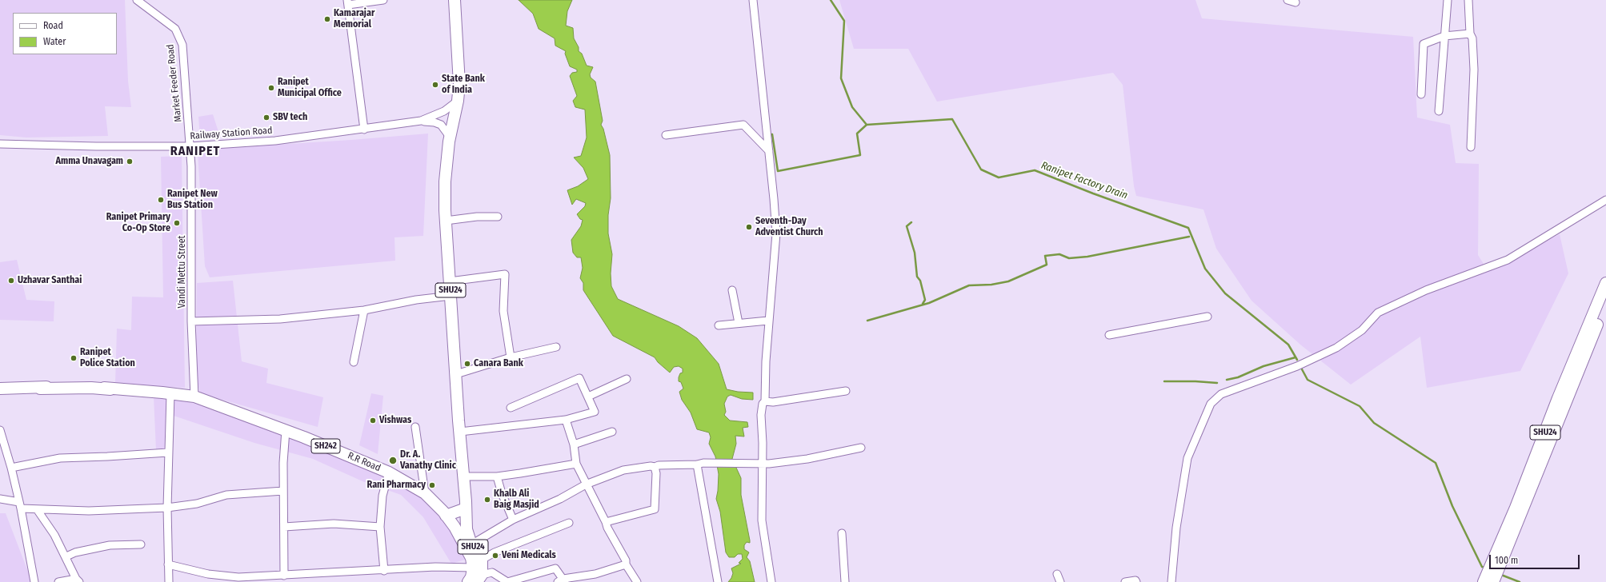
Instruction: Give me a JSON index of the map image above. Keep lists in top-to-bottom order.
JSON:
{
  "streets": {
    "main road": ["SHU24", "SH242", "R.R Road"],
    "street": ["Market Feeder Road", "Railway Station Road", "Vandi Mettu Street"]
  },
  "crossings": [
    ["Market Feeder Road", "Railway Station Road"],
    ["Market Feeder Road", "Vandi Mettu Street"],
    ["Railway Station Road", "Vandi Mettu Street"],
    ["Railway Station Road", "SHU24"],
    ["Vandi Mettu Street", "R.R Road"],
    ["SHU24", "R.R Road"]
  ],
  "districts": ["RANIPET"],
  "water": ["Ranipet Factory Drain"],
  "places": [
    "Kamarajar Memorial",
    "State Bank of India",
    "Ranipet Municipal Office",
    "SBV tech",
    "Amma Unavagam",
    "Ranipet New Bus Station",
    "Ranipet Primary Co-Op Store",
    "Seventh-Day Adventist Church",
    "Uzhavar Santhai",
    "Ranipet Police Station",
    "Canara Bank",
    "Vishwas",
    "Dr. A. Vanathy Clinic",
    "Rani Pharmacy",
    "Khalb Ali Baig Masjid",
    "Veni Medicals"
  ],
  "legend": ["Road", "Water"],
  "scale_bar": "100 m"
}
